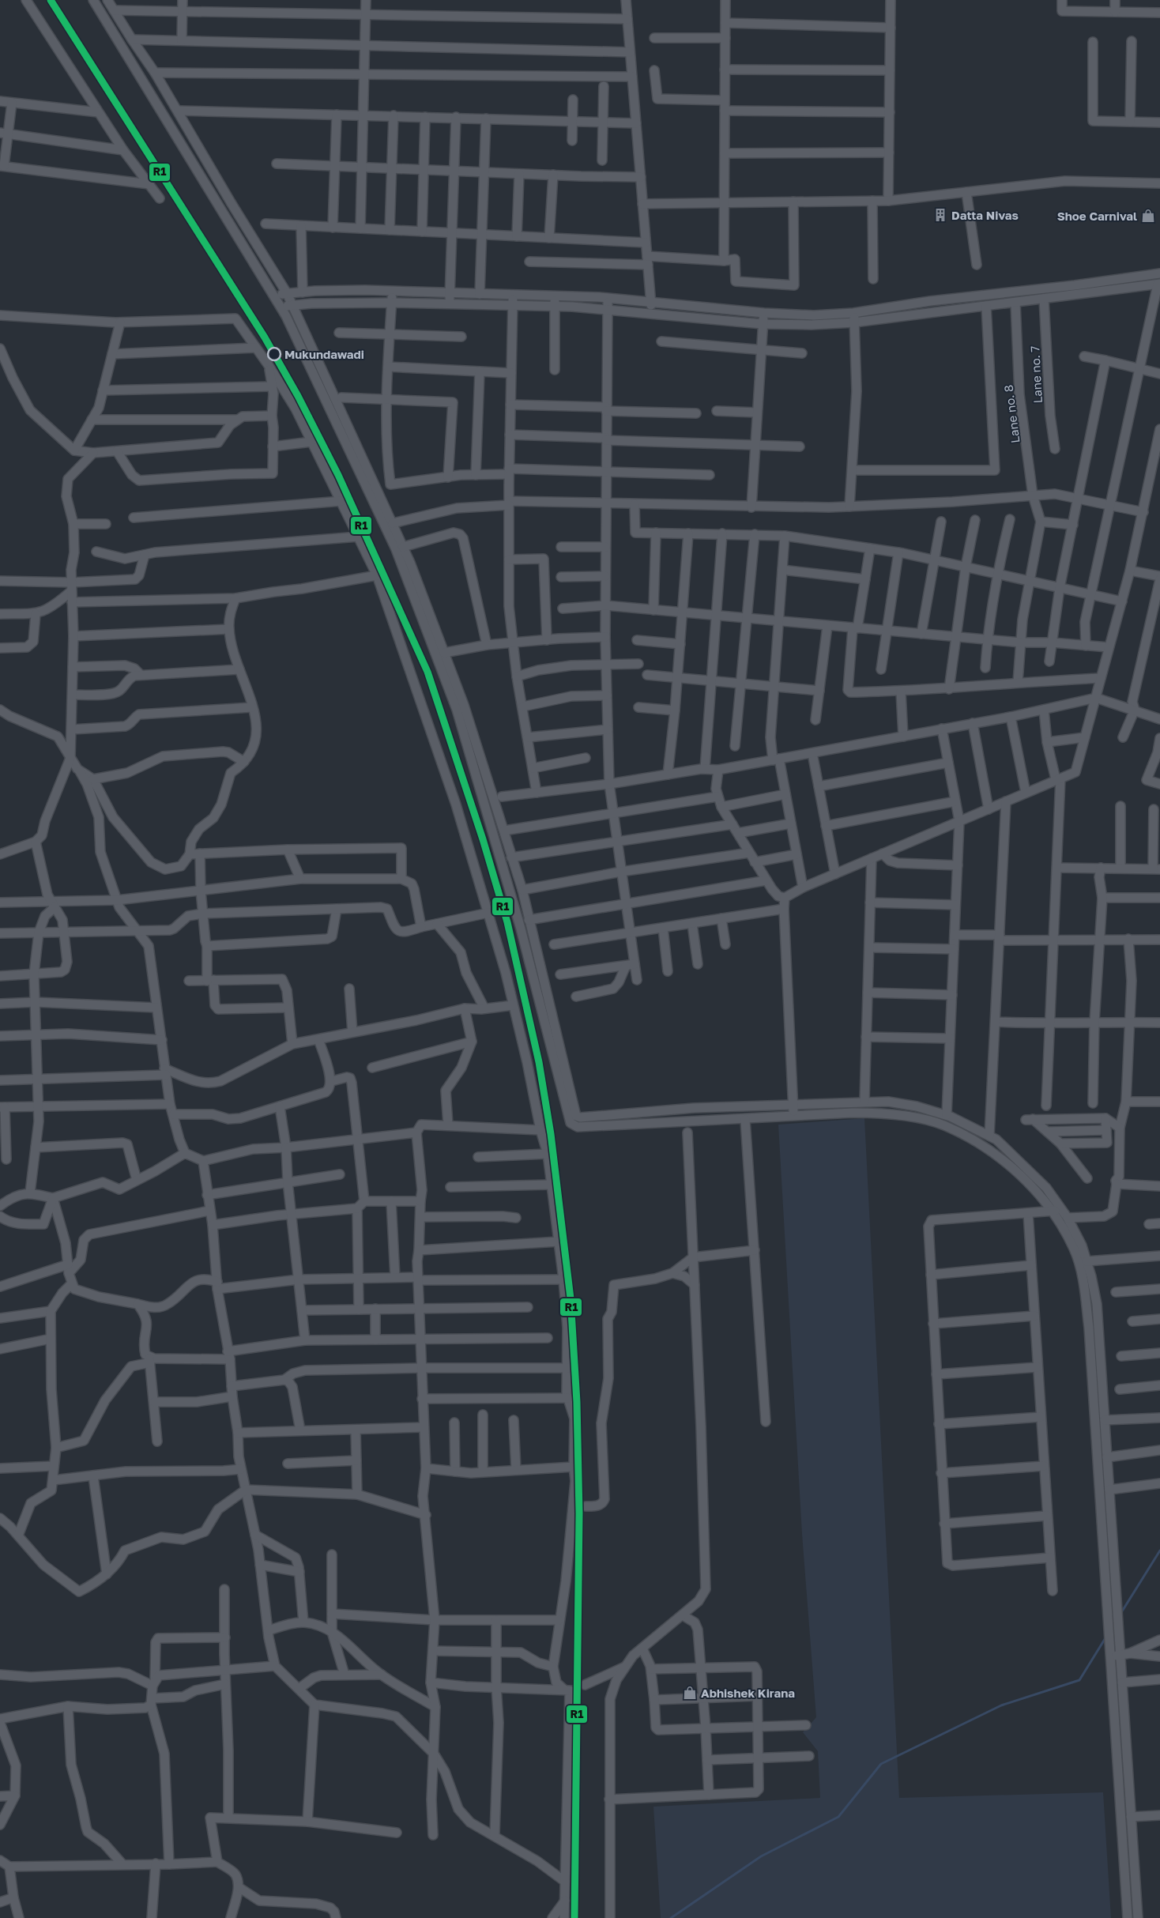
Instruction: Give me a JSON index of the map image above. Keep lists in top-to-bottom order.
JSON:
{
  "streets": {
    "street": ["Lane no. 7", "Lane no. 8"]
  },
  "places": {
    "building": ["Datta Nivas"],
    "shop": ["Shoe Carnival", "Abhishek Kirana"],
    "other": ["Mukundawadi"]
  },
  "lines": ["transit line R1"]
}
